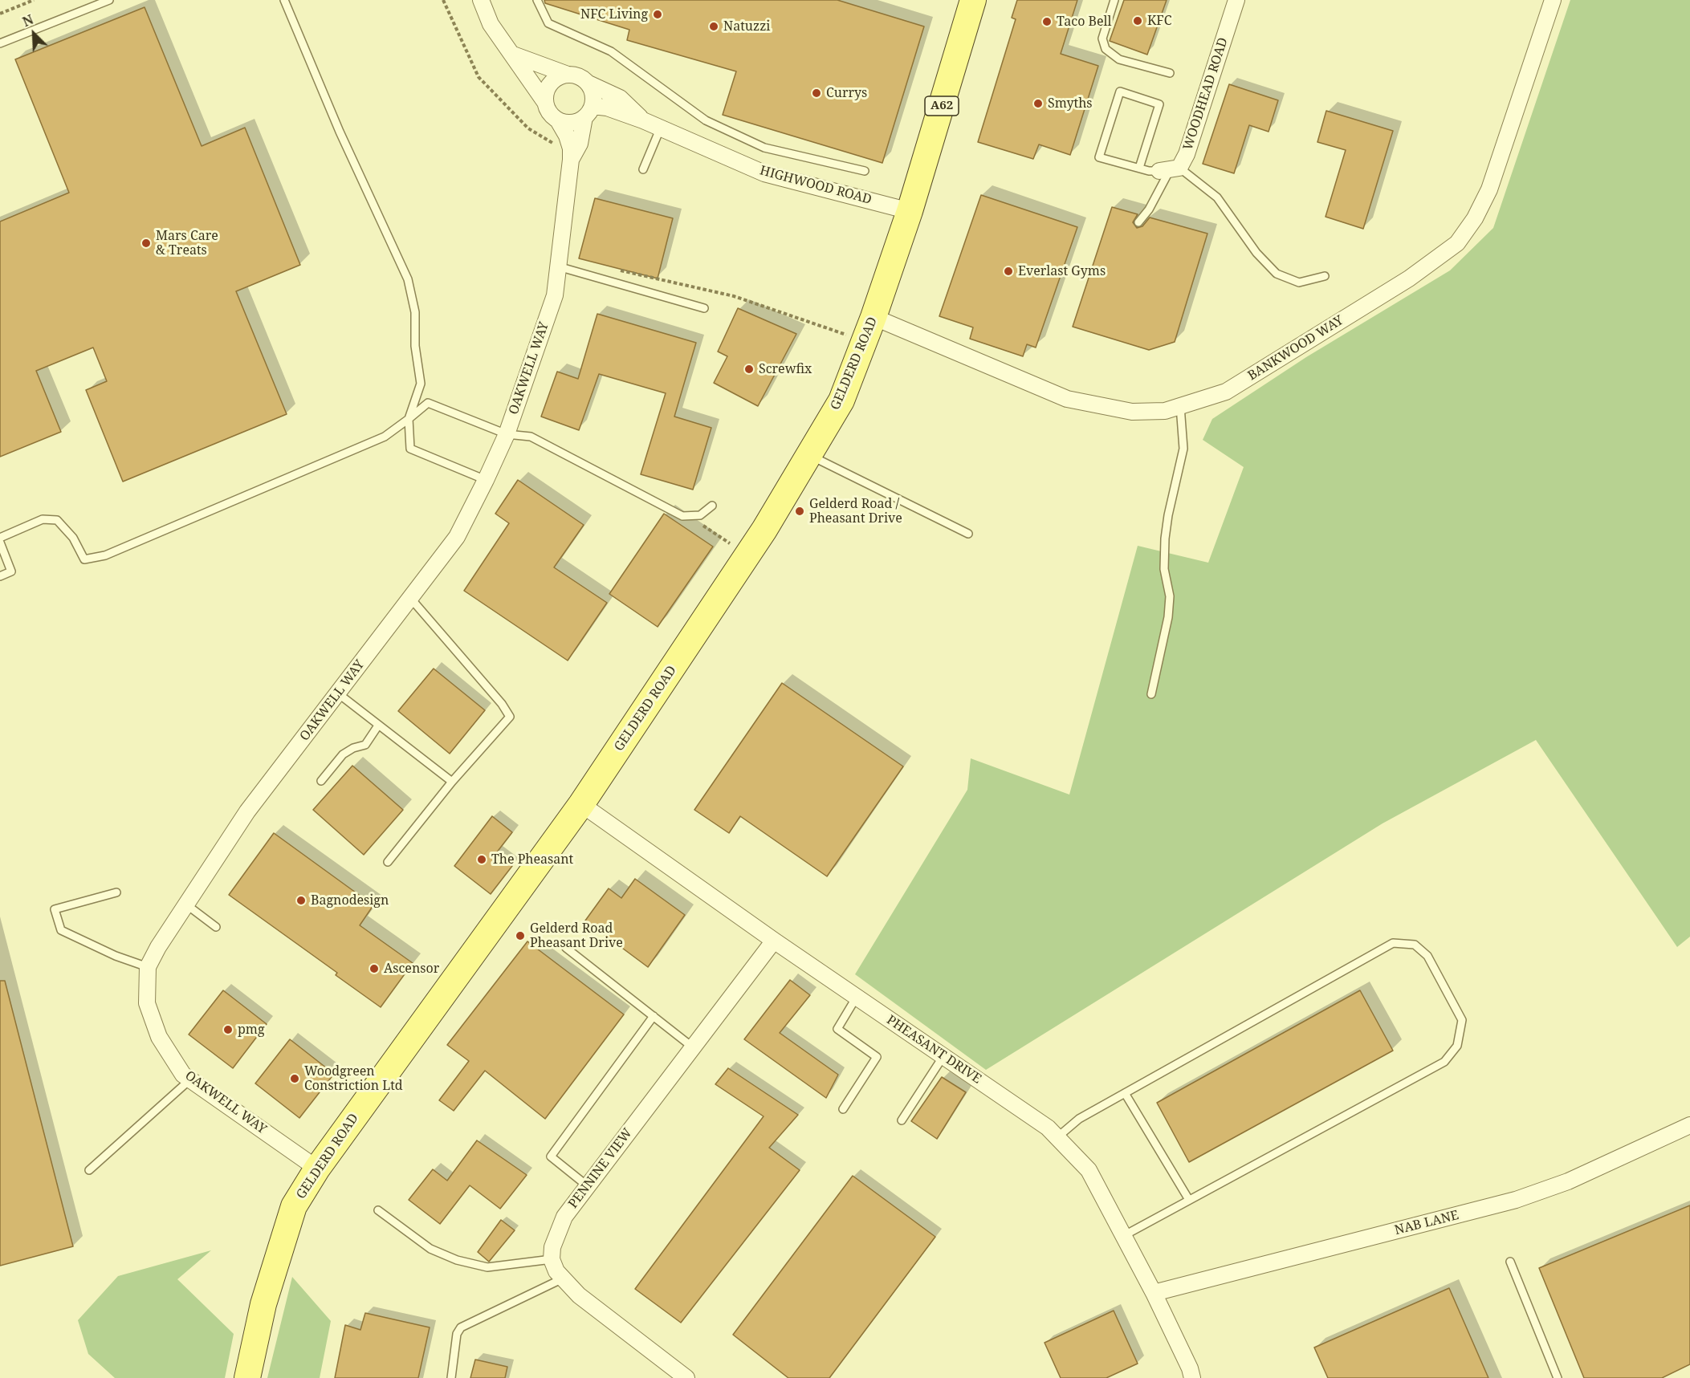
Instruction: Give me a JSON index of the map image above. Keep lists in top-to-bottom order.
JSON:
{
  "streets": {
    "main road": ["A62", "GELDERD ROAD"],
    "street": [
      "WOODHEAD ROAD",
      "HIGHWOOD ROAD",
      "BANKWOOD WAY",
      "OAKWELL WAY",
      "PHEASANT DRIVE",
      "PENNINE VIEW",
      "NAB LANE"
    ]
  },
  "crossings": [
    ["HIGHWOOD ROAD", "GELDERD ROAD"],
    ["HIGHWOOD ROAD", "OAKWELL WAY"],
    ["BANKWOOD WAY", "GELDERD ROAD"],
    ["GELDERD ROAD", "OAKWELL WAY"],
    ["GELDERD ROAD", "PHEASANT DRIVE"],
    ["PHEASANT DRIVE", "PENNINE VIEW"],
    ["PHEASANT DRIVE", "NAB LANE"]
  ],
  "places": [
    "NFC Living",
    "KFC",
    "Taco Bell",
    "Natuzzi",
    "Currys",
    "Smyths",
    "Mars Care & Treats",
    "Everlast Gyms",
    "Screwfix",
    "Gelderd Road / Pheasant Drive",
    "The Pheasant",
    "Bagnodesign",
    "Gelderd Road Pheasant Drive",
    "Ascensor",
    "pmg",
    "Woodgreen Constriction Ltd"
  ],
  "north": "top left"
}
